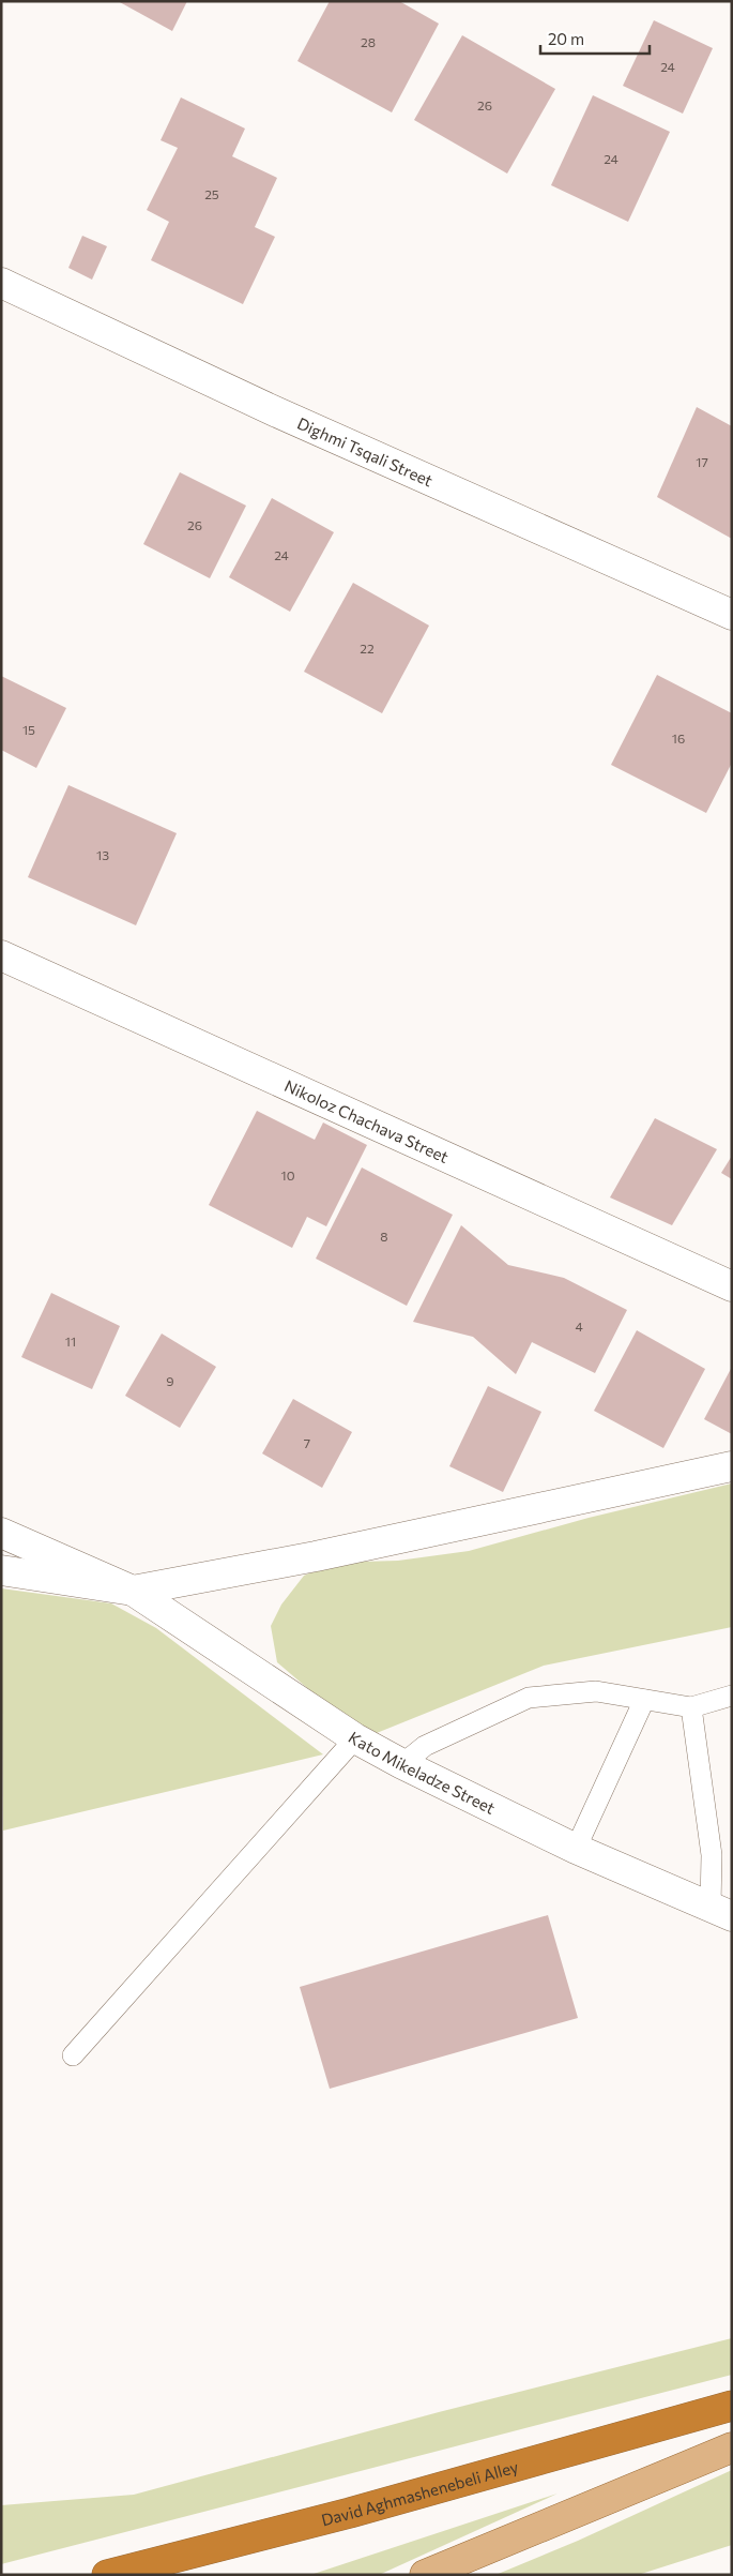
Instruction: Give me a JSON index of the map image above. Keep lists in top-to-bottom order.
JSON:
{
  "streets": {
    "highway": ["David Aghmashenebeli Alley"],
    "street": ["Dighmi Tsqali Street", "Nikoloz Chachava Street", "Kato Mikeladze Street"]
  },
  "house_numbers": [
    "28",
    "24",
    "26",
    "24",
    "25",
    "17",
    "26",
    "24",
    "22",
    "15",
    "16",
    "13",
    "10",
    "8",
    "4",
    "11",
    "9",
    "7"
  ],
  "scale_bar": "20 m"
}
